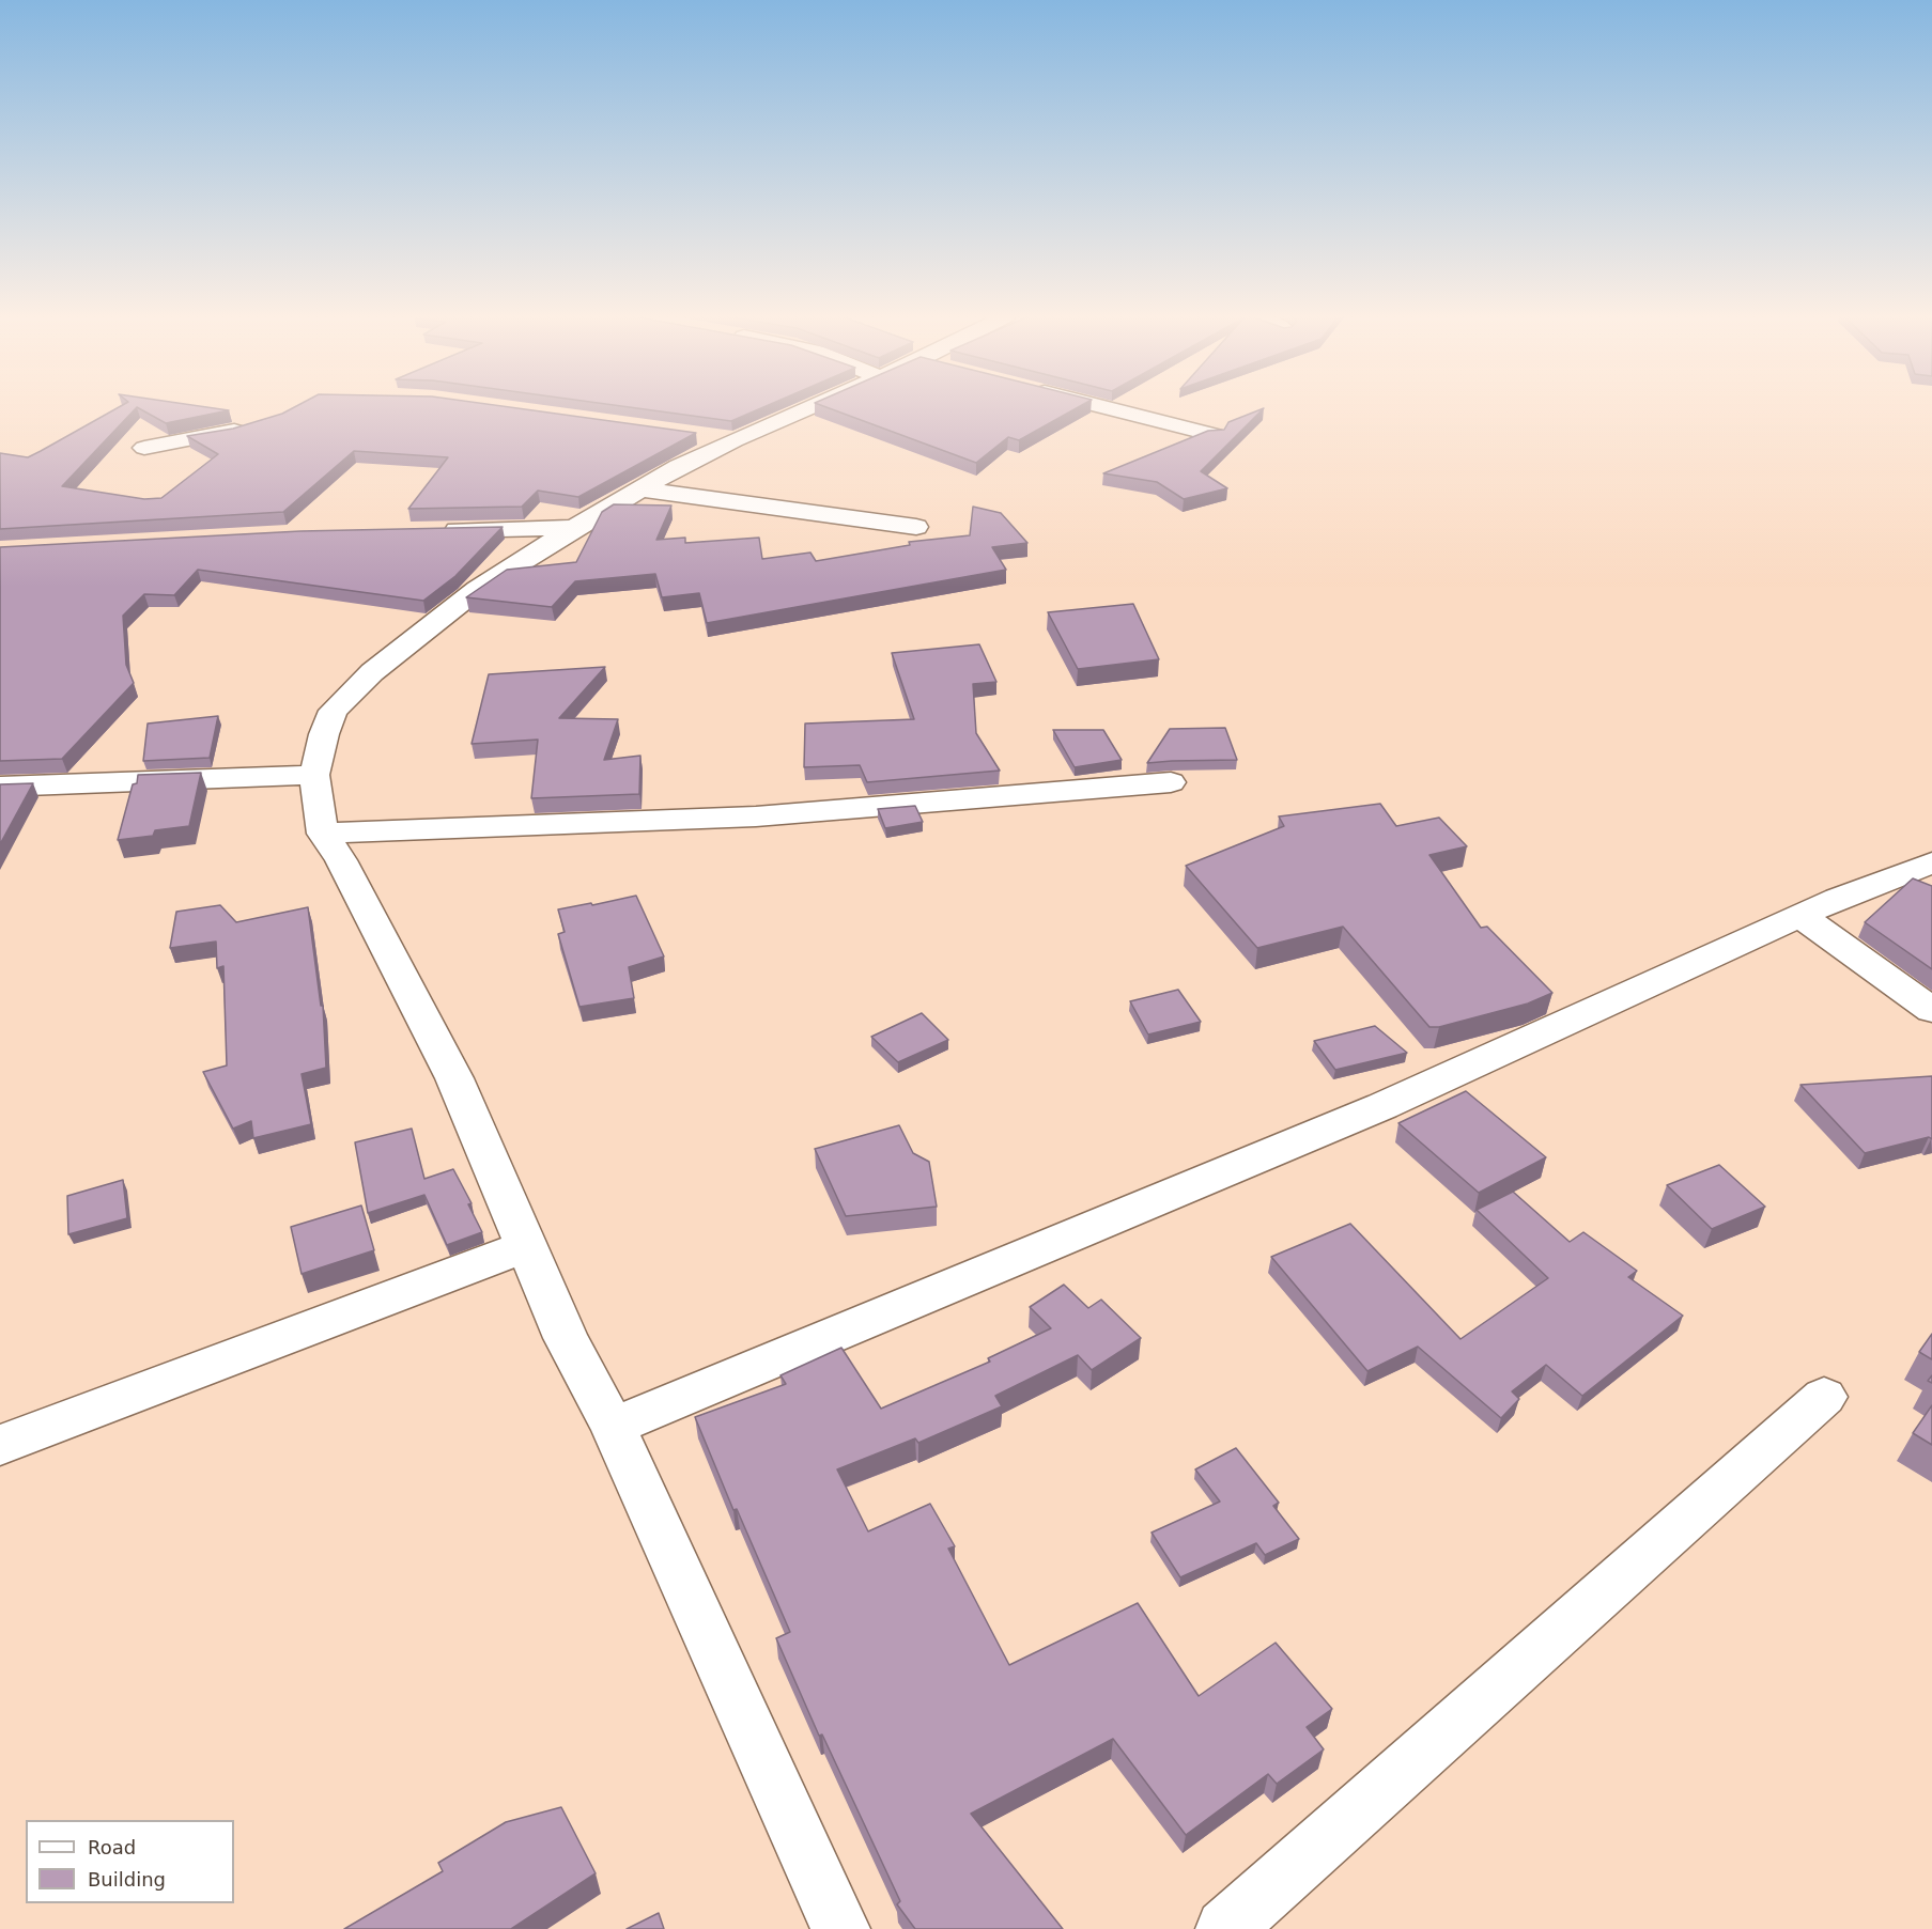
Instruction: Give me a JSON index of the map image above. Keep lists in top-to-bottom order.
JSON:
{
  "legend": ["Road", "Building"]
}
